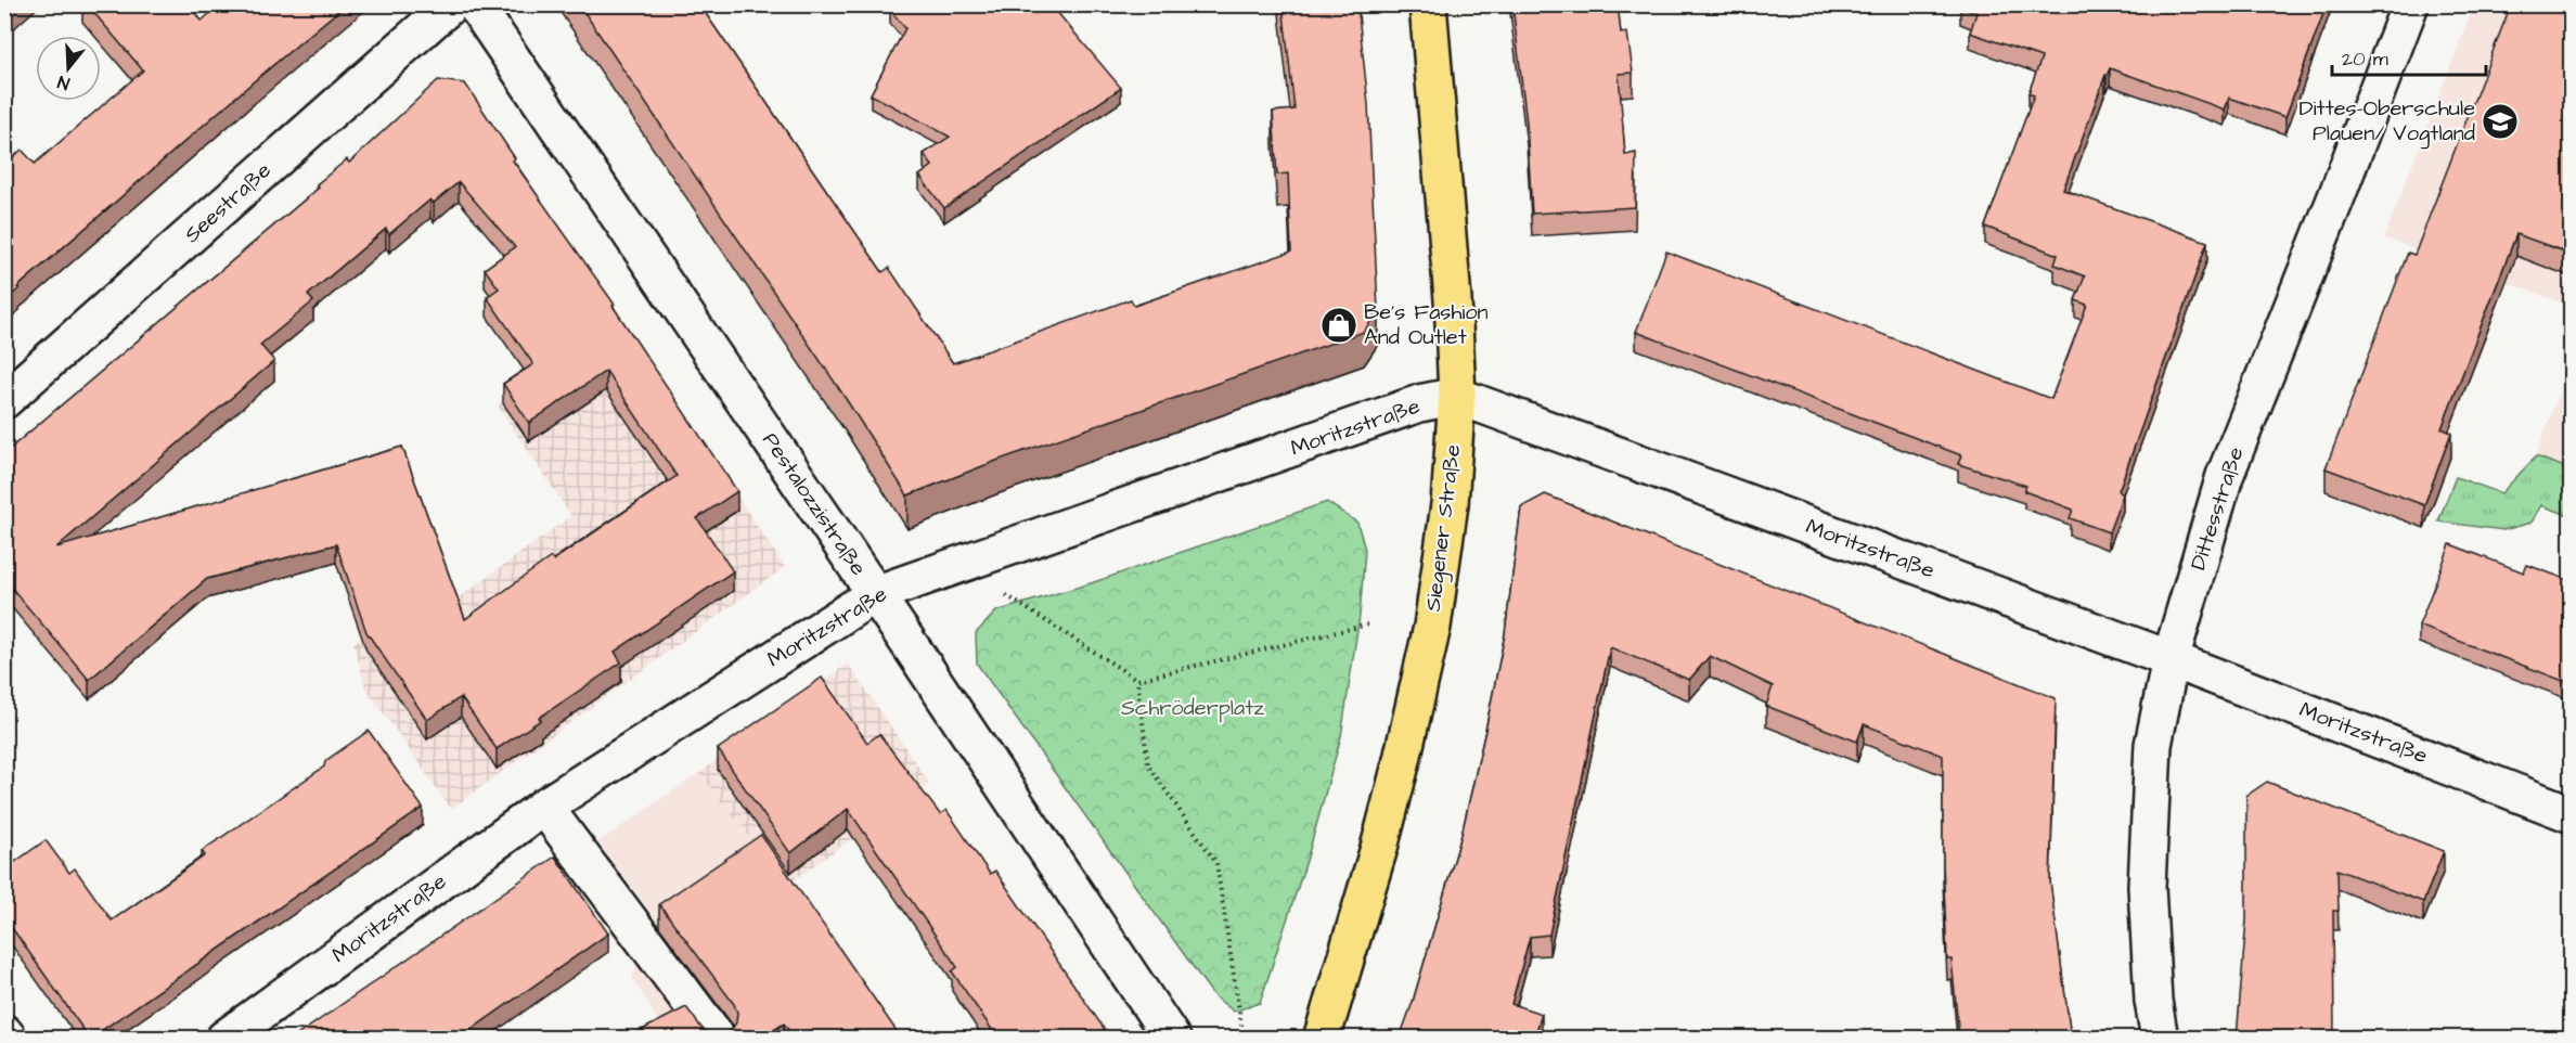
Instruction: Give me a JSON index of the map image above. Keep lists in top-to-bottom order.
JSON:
{
  "streets": {
    "main road": ["Siegener Straße"],
    "street": [
      "Seestraße",
      "Moritzstraße",
      "Pestalozzistraße",
      "Dittesstraße"
    ]
  },
  "crossings": [
    ["Moritzstraße", "Pestalozzistraße"],
    ["Moritzstraße", "Dittesstraße"],
    ["Moritzstraße", "Siegener Straße"]
  ],
  "parks": ["Schröderplatz"],
  "places": {
    "school or university": ["Dittes-Oberschule Plauen/ Vogtland"],
    "shop": ["Be's Fashion And Outlet"]
  },
  "scale_bar": "20 m",
  "north": "bottom"
}
